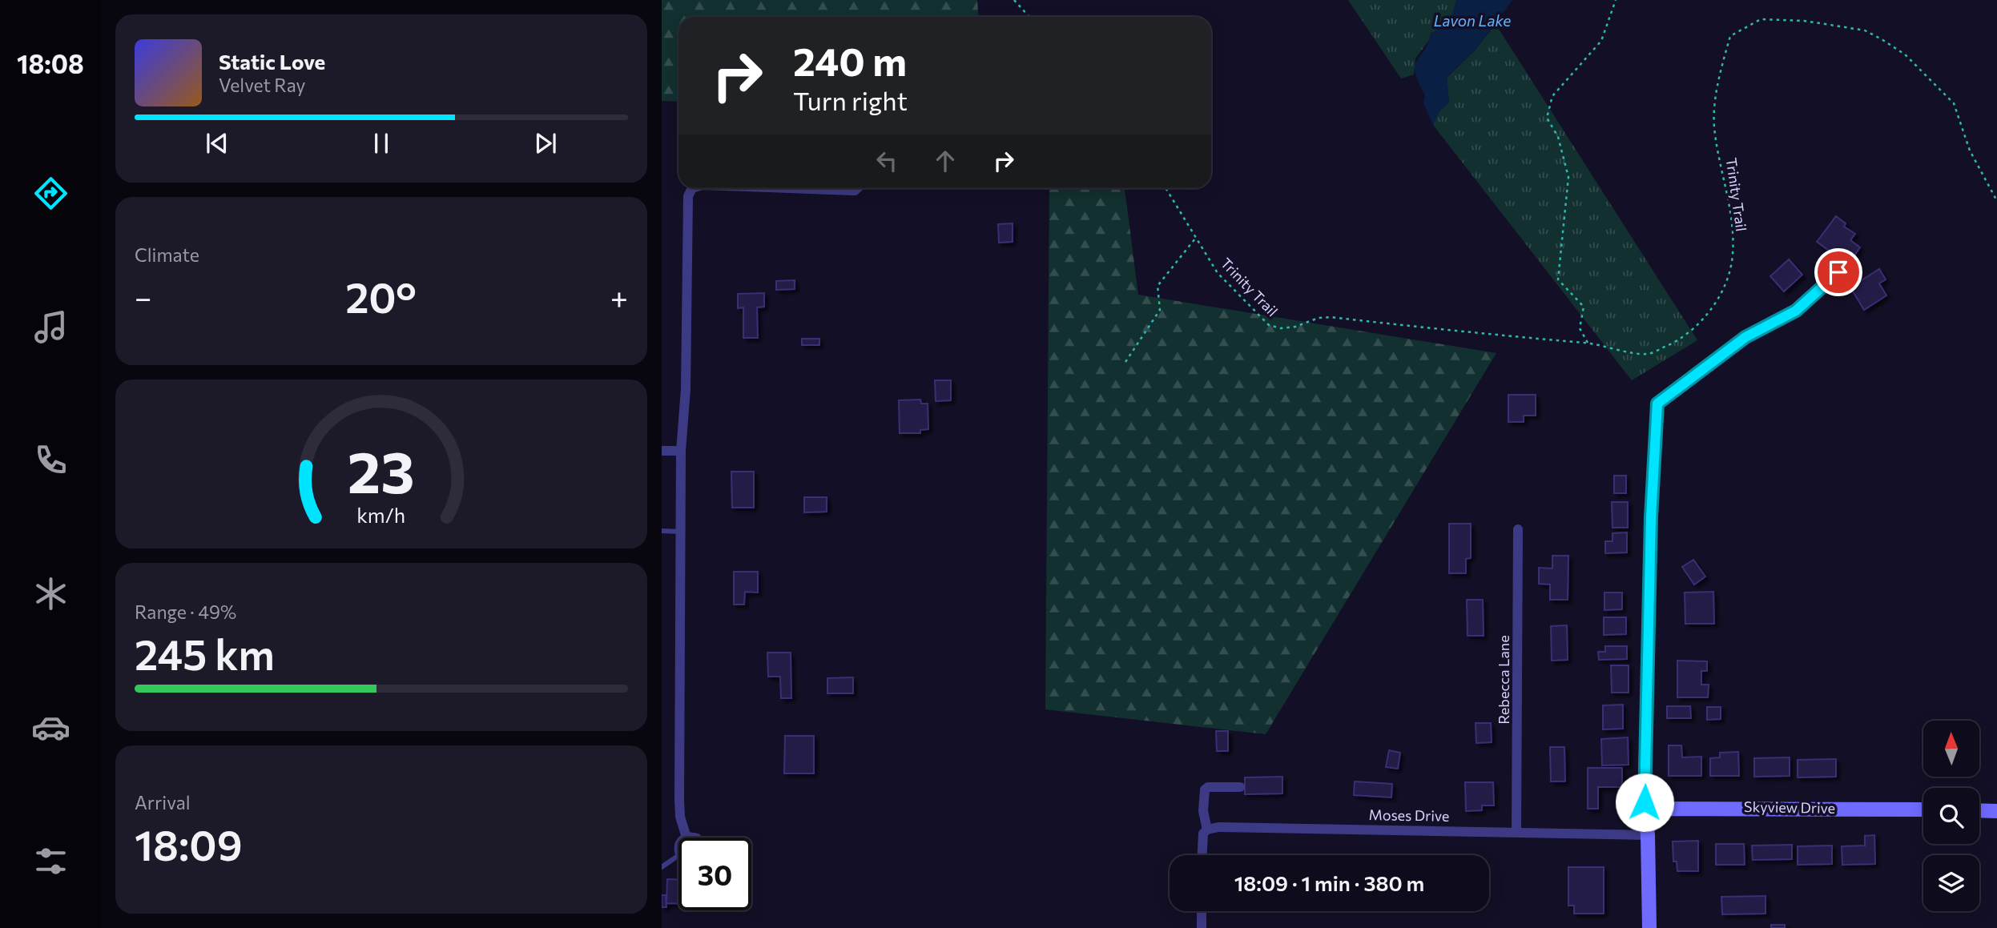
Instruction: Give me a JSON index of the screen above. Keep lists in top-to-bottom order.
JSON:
{
  "streets": {
    "street": ["Rebecca Lane", "Skyview Drive", "Moses Drive"],
    "path": ["Trinity Trail"]
  },
  "crossings": [
    ["Rebecca Lane", "Moses Drive"]
  ],
  "water": ["Lavon Lake"],
  "north": "top",
  "page": {
    "tabs": "18:08",
    "turn": ["240 m", "Turn right"],
    "song": ["Static Love", "Velvet Ray"],
    "tile": [
      "Climate",
      ["Range · 49%", "245 km"],
      ["Arrival", "18:09"]
    ],
    "heat": ["−", "20°", "+"],
    "limit": "30",
    "trip": "18:09 · 1 min · 380 m",
    "gauge": ["23", "km/h"]
  }
}
